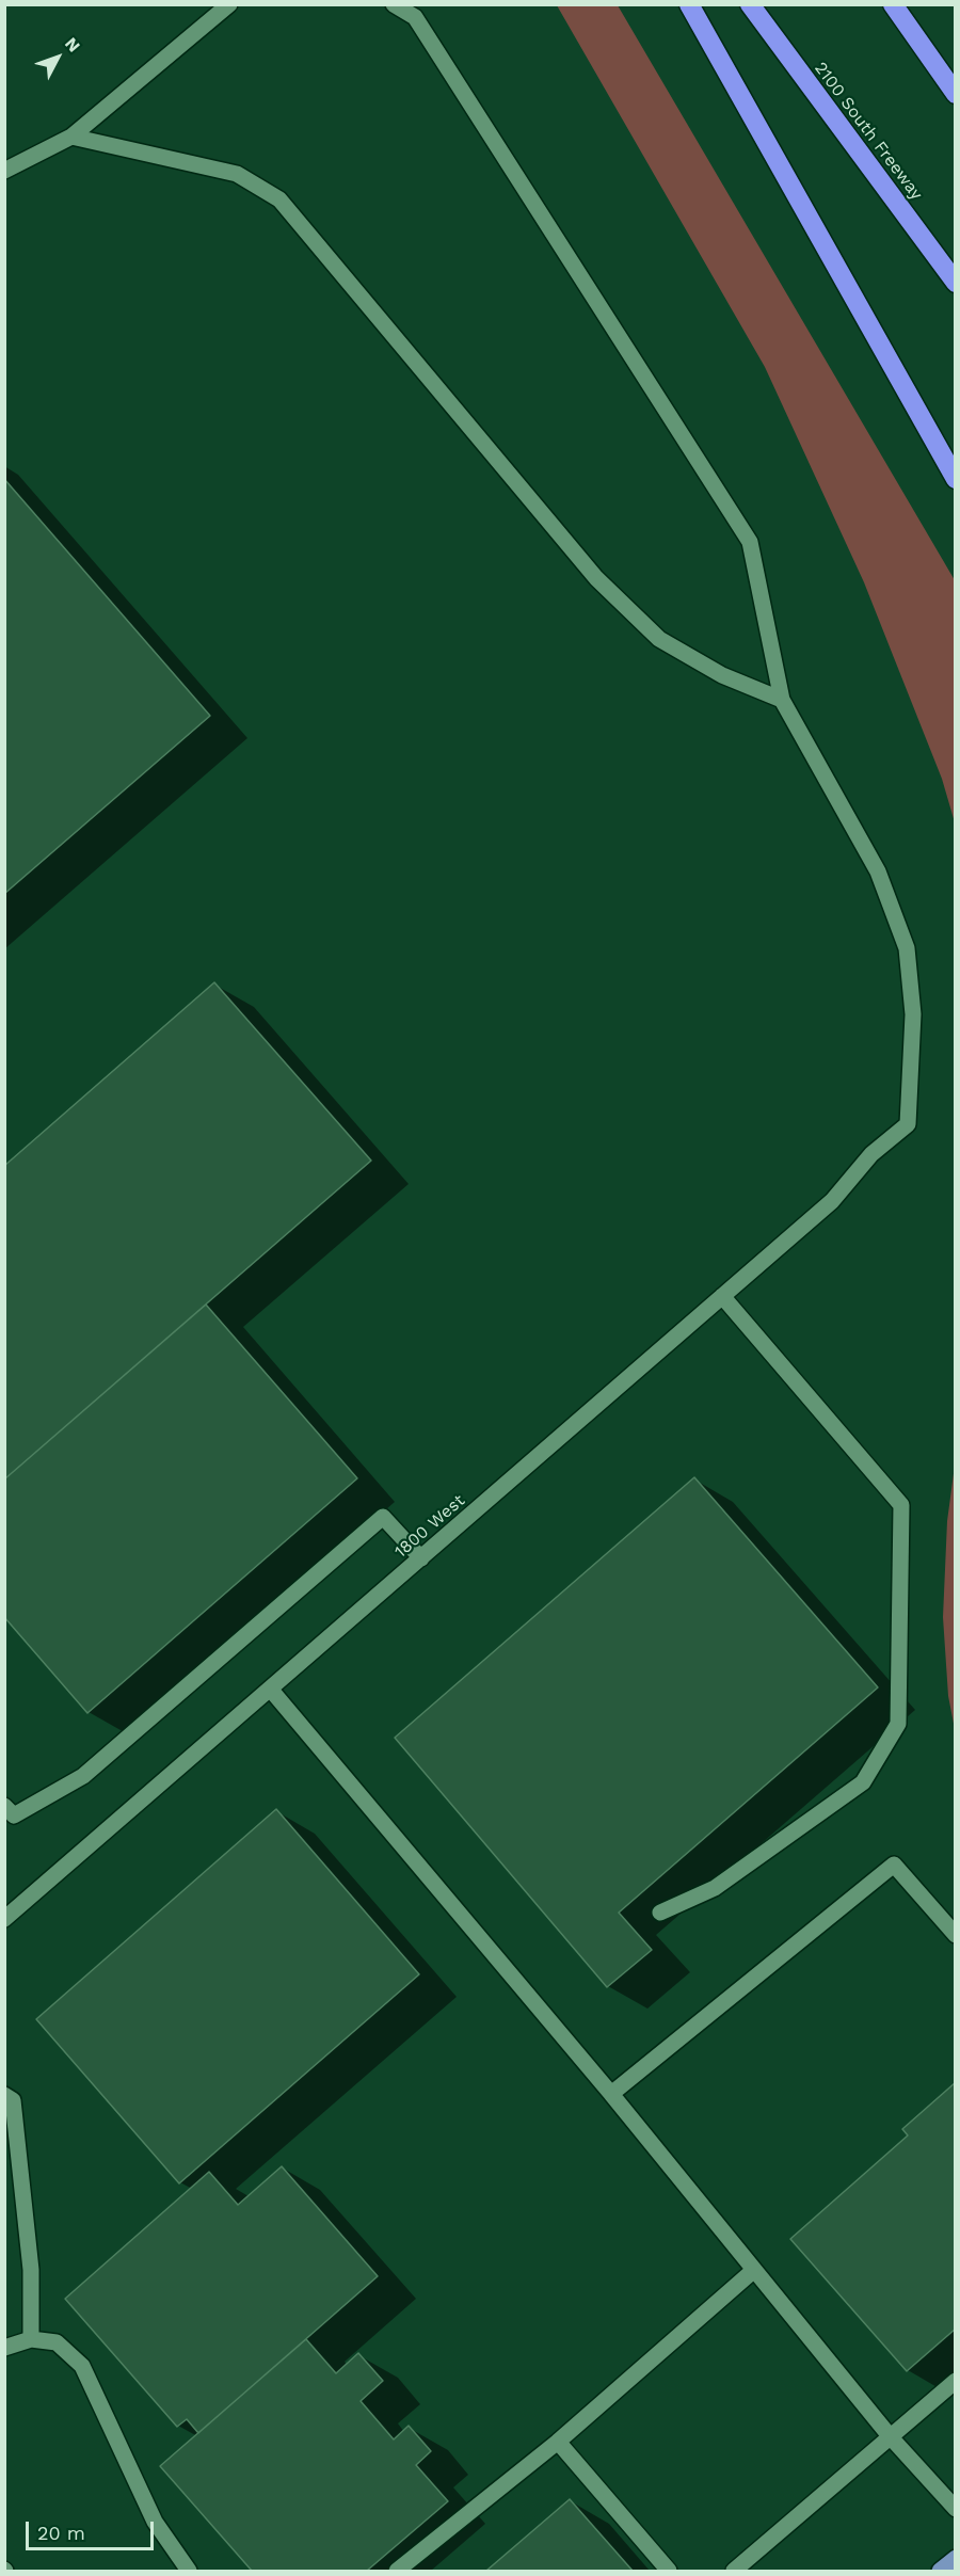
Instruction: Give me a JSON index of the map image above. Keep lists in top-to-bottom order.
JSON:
{
  "streets": {
    "highway": ["2100 South Freeway"],
    "street": ["1800 West"]
  },
  "scale_bar": "20 m",
  "north": "top right"
}
